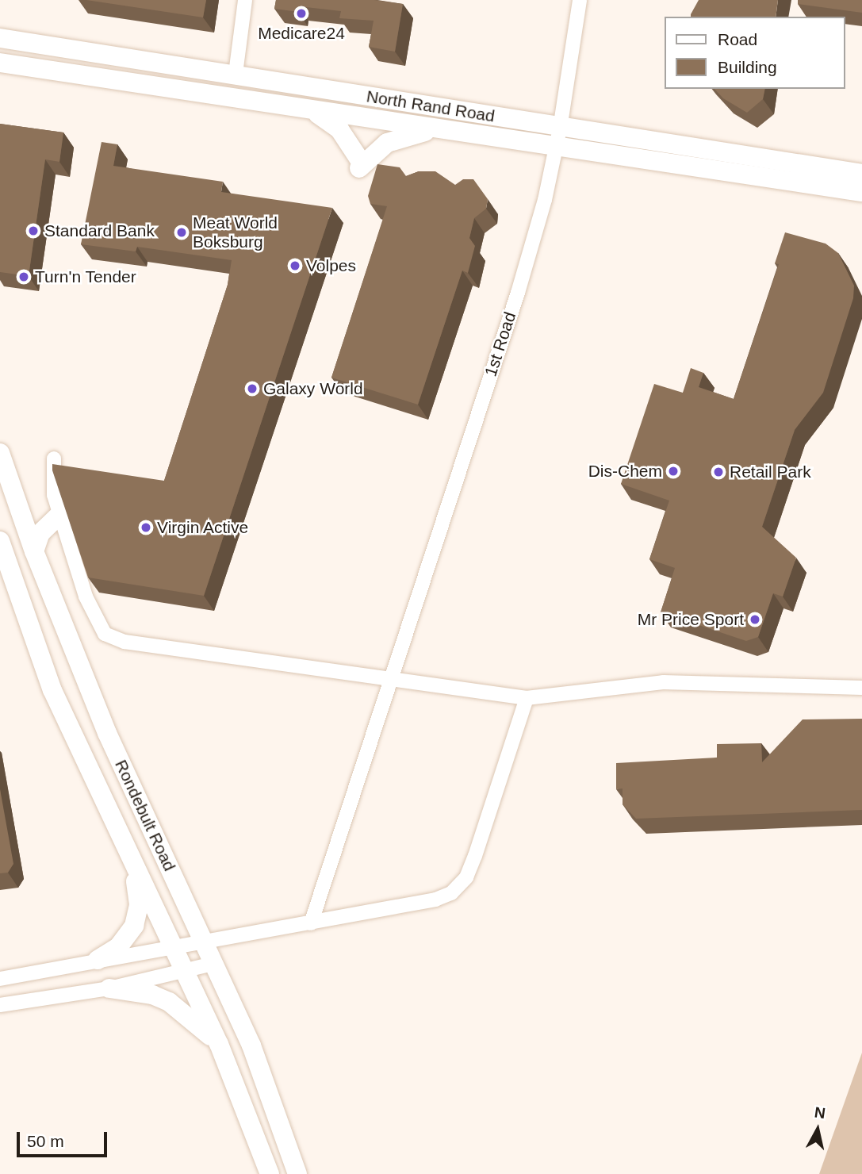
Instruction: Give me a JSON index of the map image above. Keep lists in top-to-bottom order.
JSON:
{
  "streets": {
    "main road": ["North Rand Road", "Rondebult Road"],
    "street": ["1st Road"]
  },
  "crossings": [
    ["North Rand Road", "1st Road"]
  ],
  "places": [
    "Medicare24",
    "Standard Bank",
    "Meat World Boksburg",
    "Volpes",
    "Turn'n Tender",
    "Galaxy World",
    "Dis-Chem",
    "Retail Park",
    "Virgin Active",
    "Mr Price Sport"
  ],
  "legend": ["Road", "Building"],
  "scale_bar": "50 m",
  "north": "top"
}
